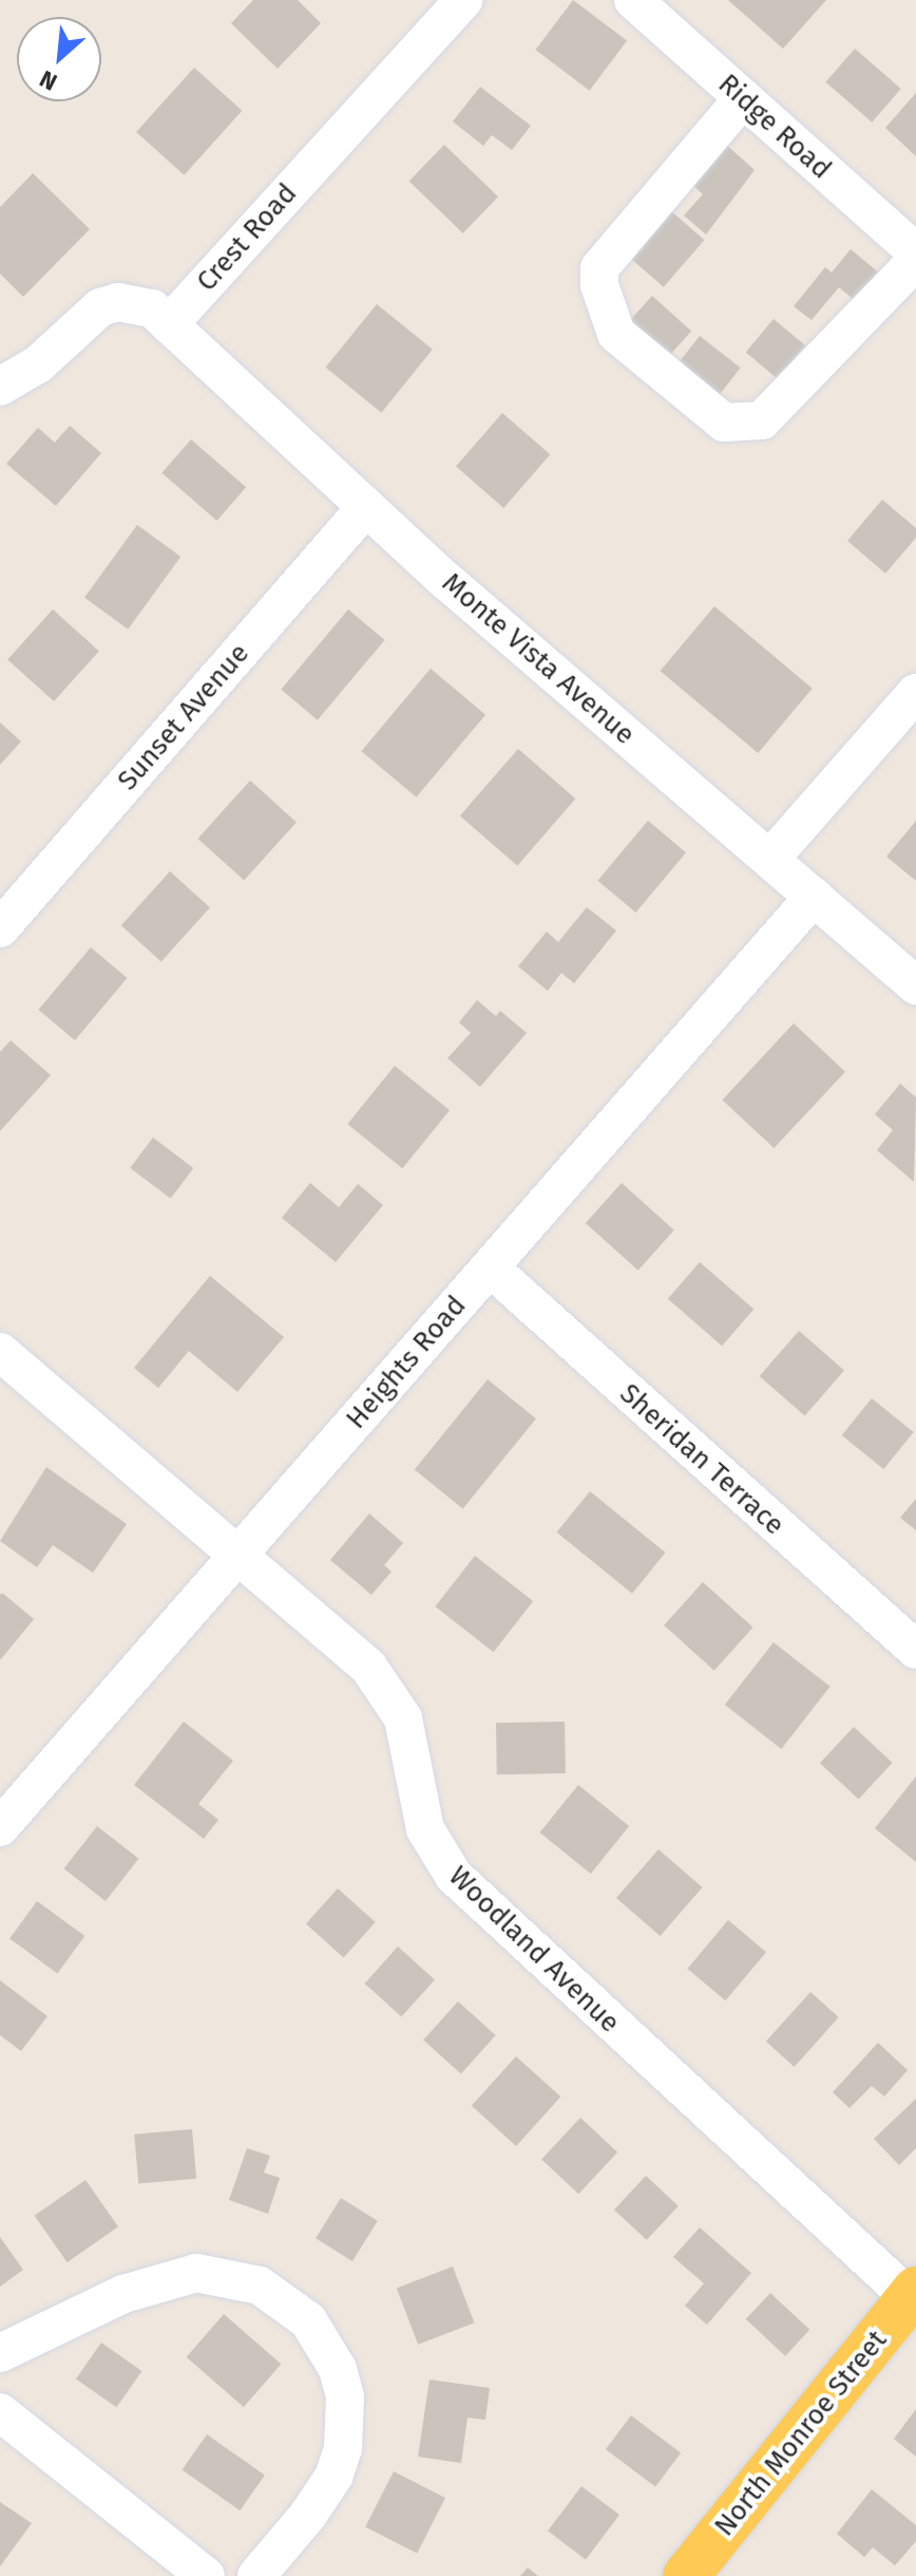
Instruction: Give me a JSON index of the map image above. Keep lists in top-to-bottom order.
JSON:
{
  "streets": {
    "main road": ["North Monroe Street"],
    "street": [
      "Ridge Road",
      "Crest Road",
      "Monte Vista Avenue",
      "Sunset Avenue",
      "Heights Road",
      "Sheridan Terrace",
      "Woodland Avenue"
    ]
  },
  "crossings": [
    ["Crest Road", "Monte Vista Avenue"],
    ["Monte Vista Avenue", "Sunset Avenue"],
    ["Monte Vista Avenue", "Heights Road"],
    ["Heights Road", "Sheridan Terrace"],
    ["Heights Road", "Woodland Avenue"],
    ["Woodland Avenue", "North Monroe Street"]
  ],
  "north": "bottom left"
}
